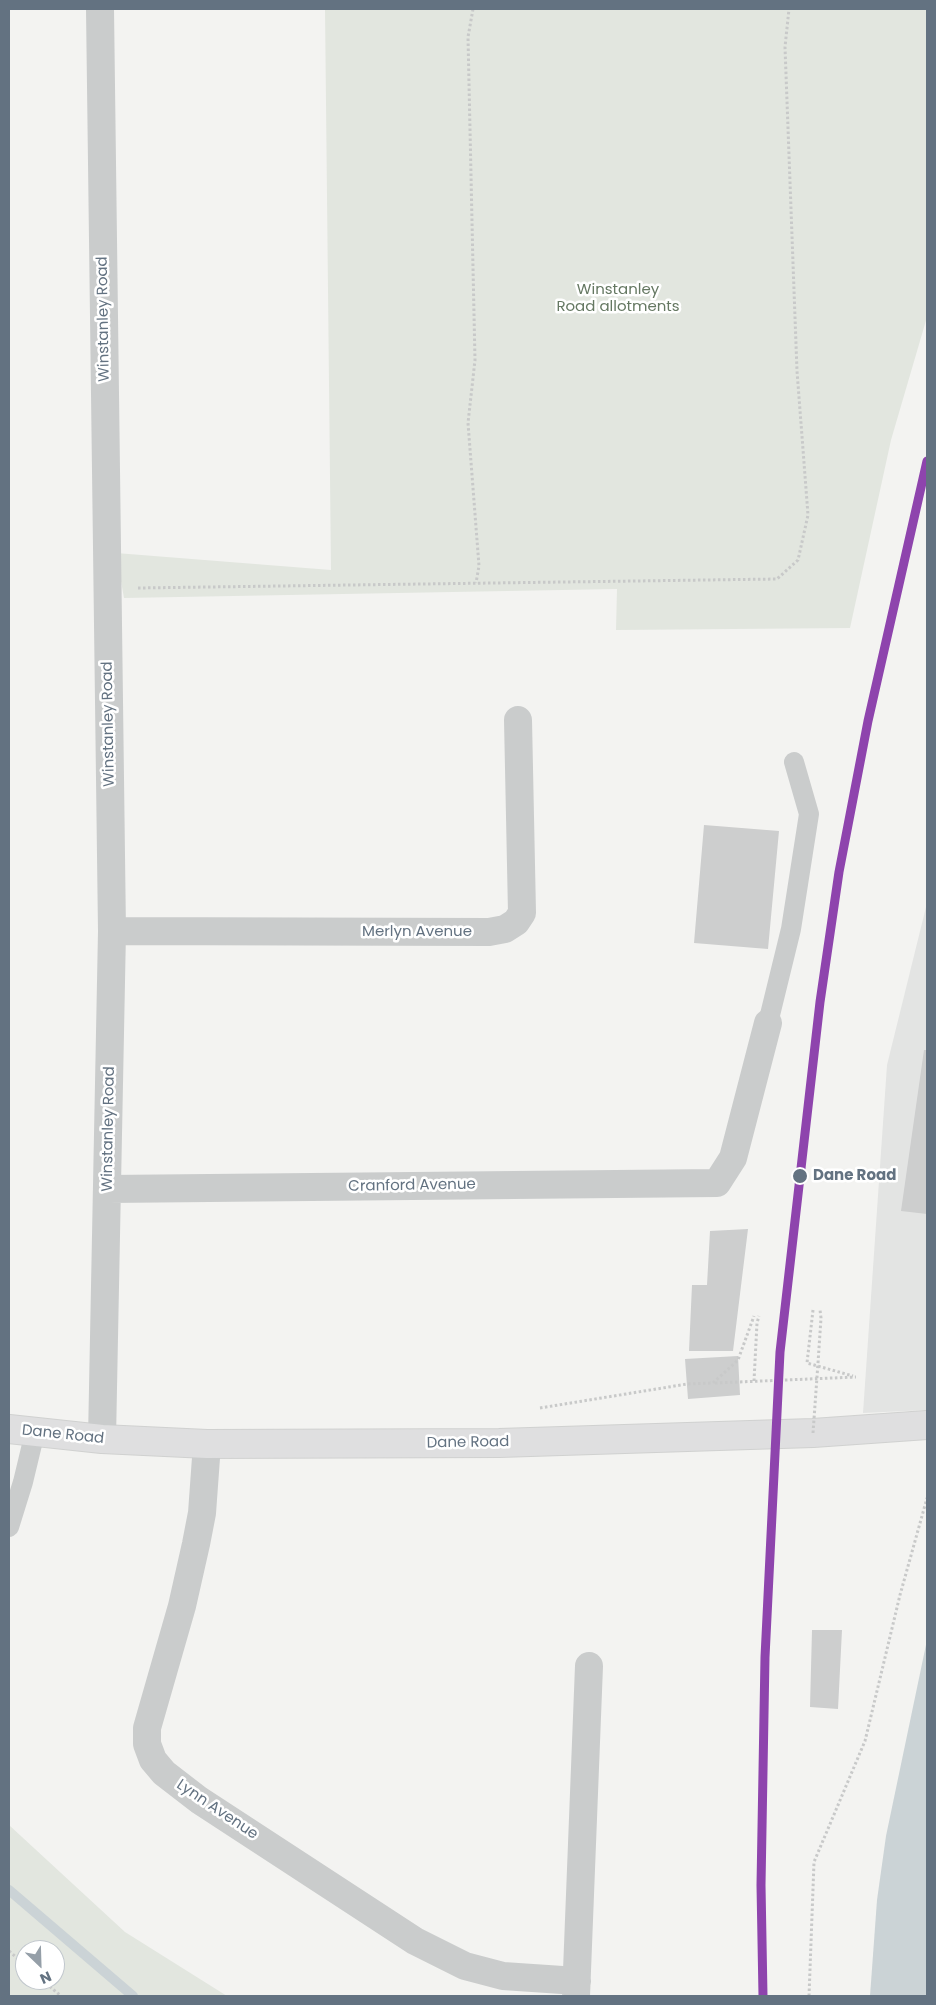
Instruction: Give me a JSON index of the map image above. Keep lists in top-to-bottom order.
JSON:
{
  "streets": {
    "main road": ["Dane Road"],
    "street": [
      "Winstanley Road",
      "Merlyn Avenue",
      "Cranford Avenue",
      "Lynn Avenue"
    ]
  },
  "crossings": [
    ["Winstanley Road", "Merlyn Avenue"],
    ["Winstanley Road", "Cranford Avenue"],
    ["Winstanley Road", "Dane Road"],
    ["Dane Road", "Lynn Avenue"]
  ],
  "parks": ["Winstanley Road allotments"],
  "places": ["Dane Road"],
  "north": "bottom right"
}
